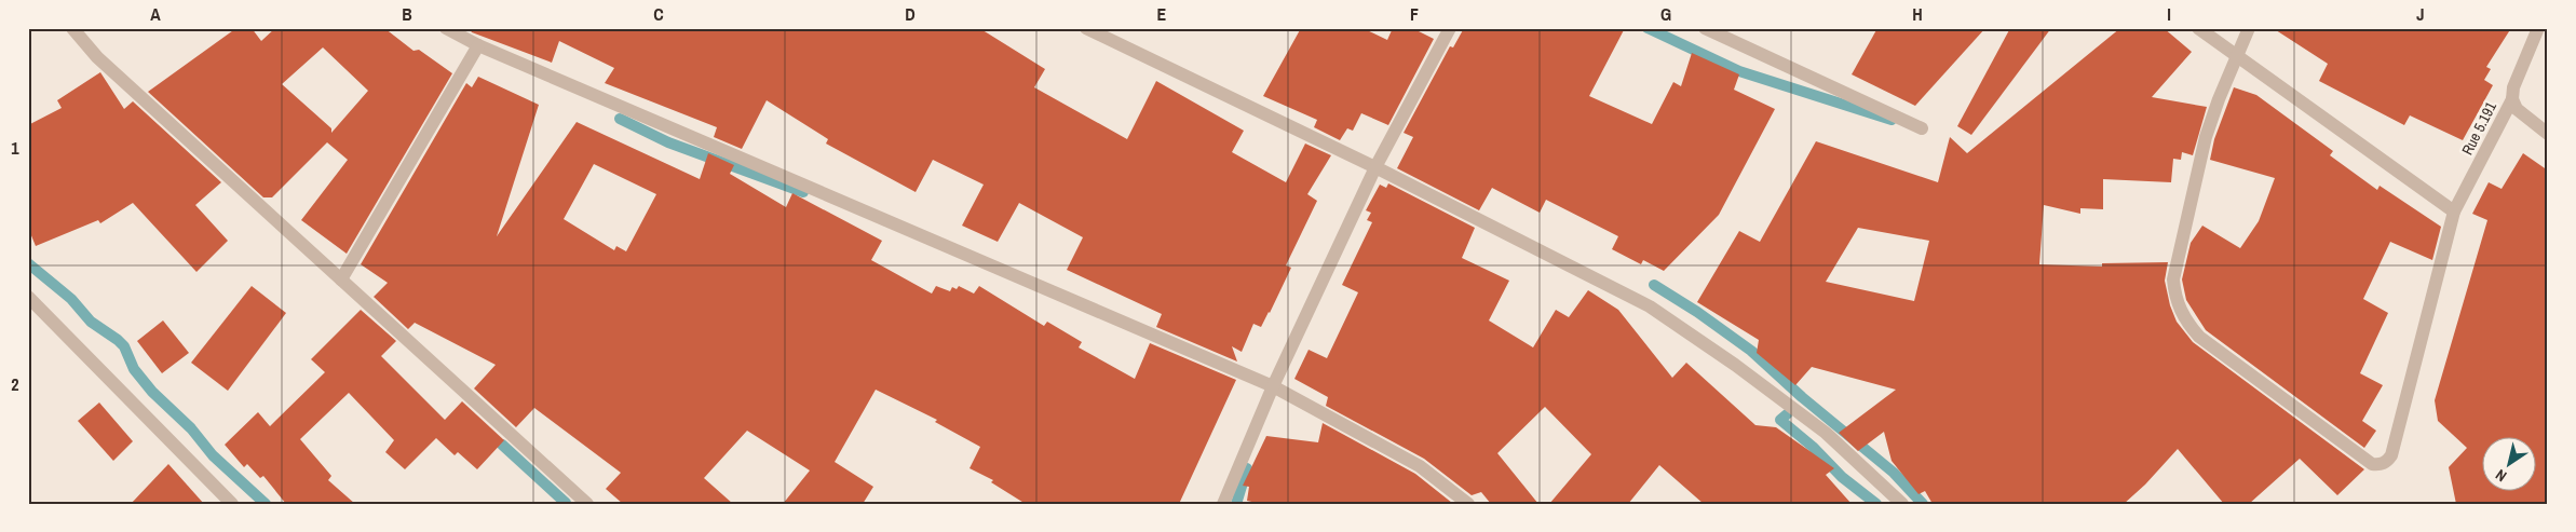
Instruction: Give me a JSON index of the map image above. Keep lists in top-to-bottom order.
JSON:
{
  "streets": {
    "street": ["Rue 5.191"]
  },
  "north": "bottom left",
  "grid": {
    "columns": [
      "A",
      "B",
      "C",
      "D",
      "E",
      "F",
      "G",
      "H",
      "I",
      "J"
    ],
    "rows": ["1", "2"]
  }
}
